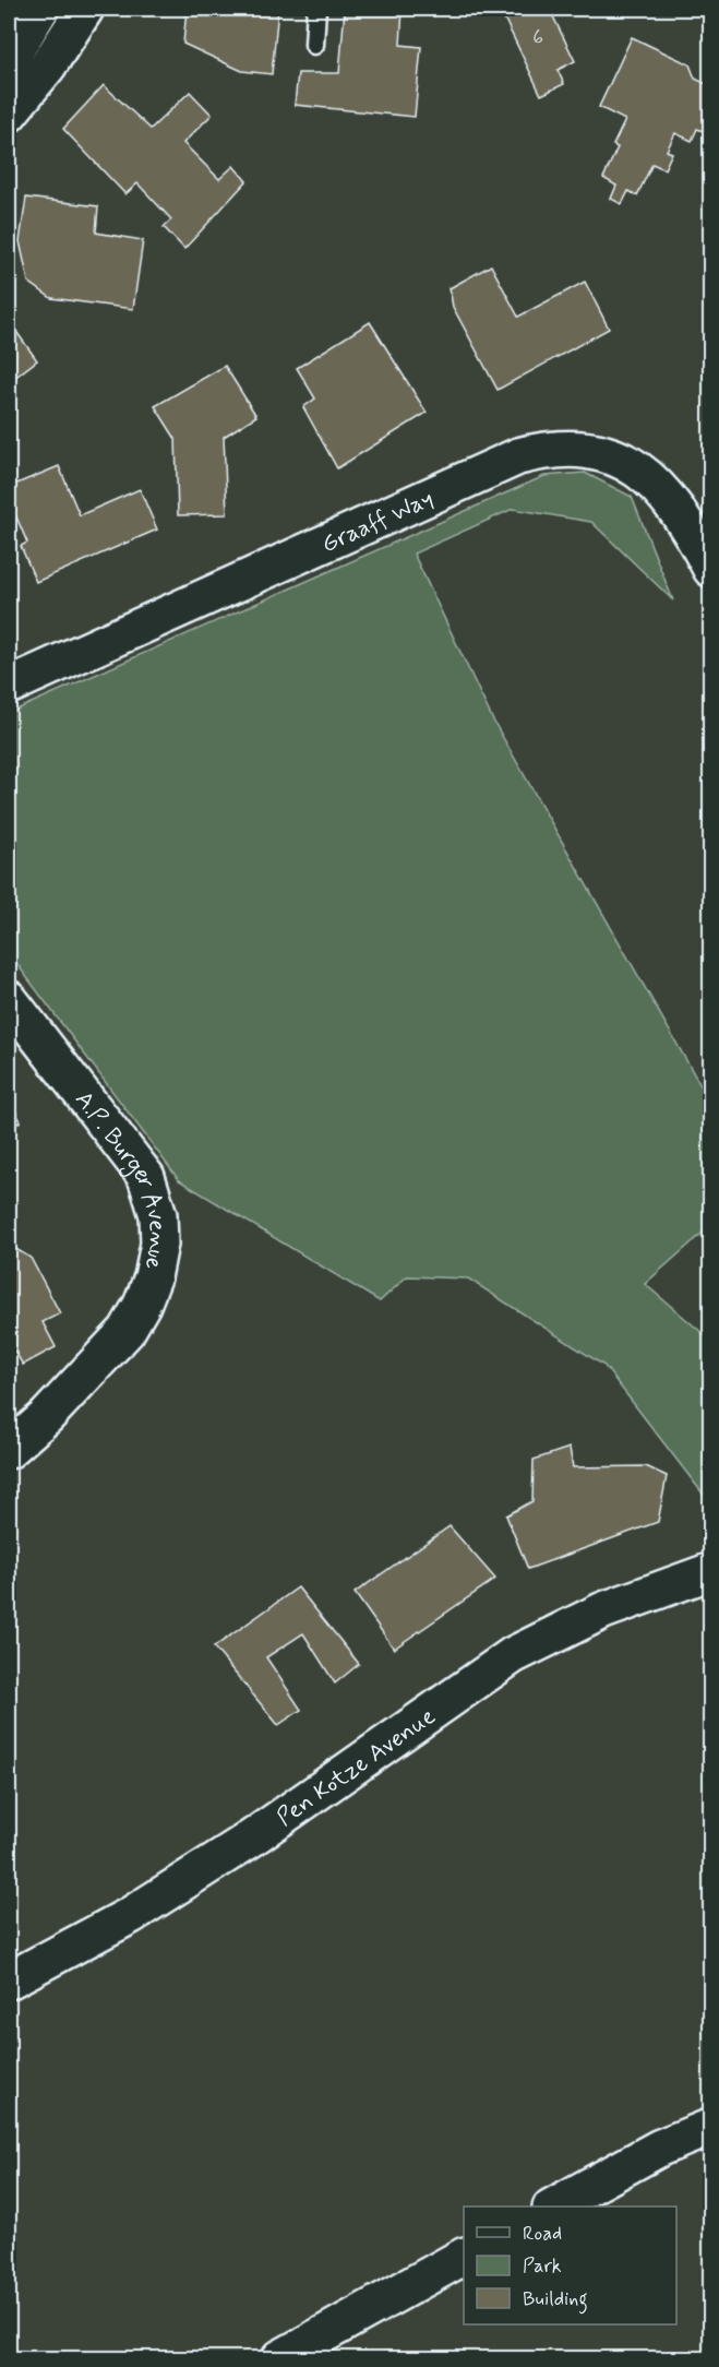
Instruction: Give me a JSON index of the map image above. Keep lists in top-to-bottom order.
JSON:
{
  "streets": {
    "street": ["Graaff Way", "A.P. Burger Avenue", "Pen Kotze Avenue"]
  },
  "house_numbers": ["6"],
  "legend": ["Road", "Park", "Building"]
}
